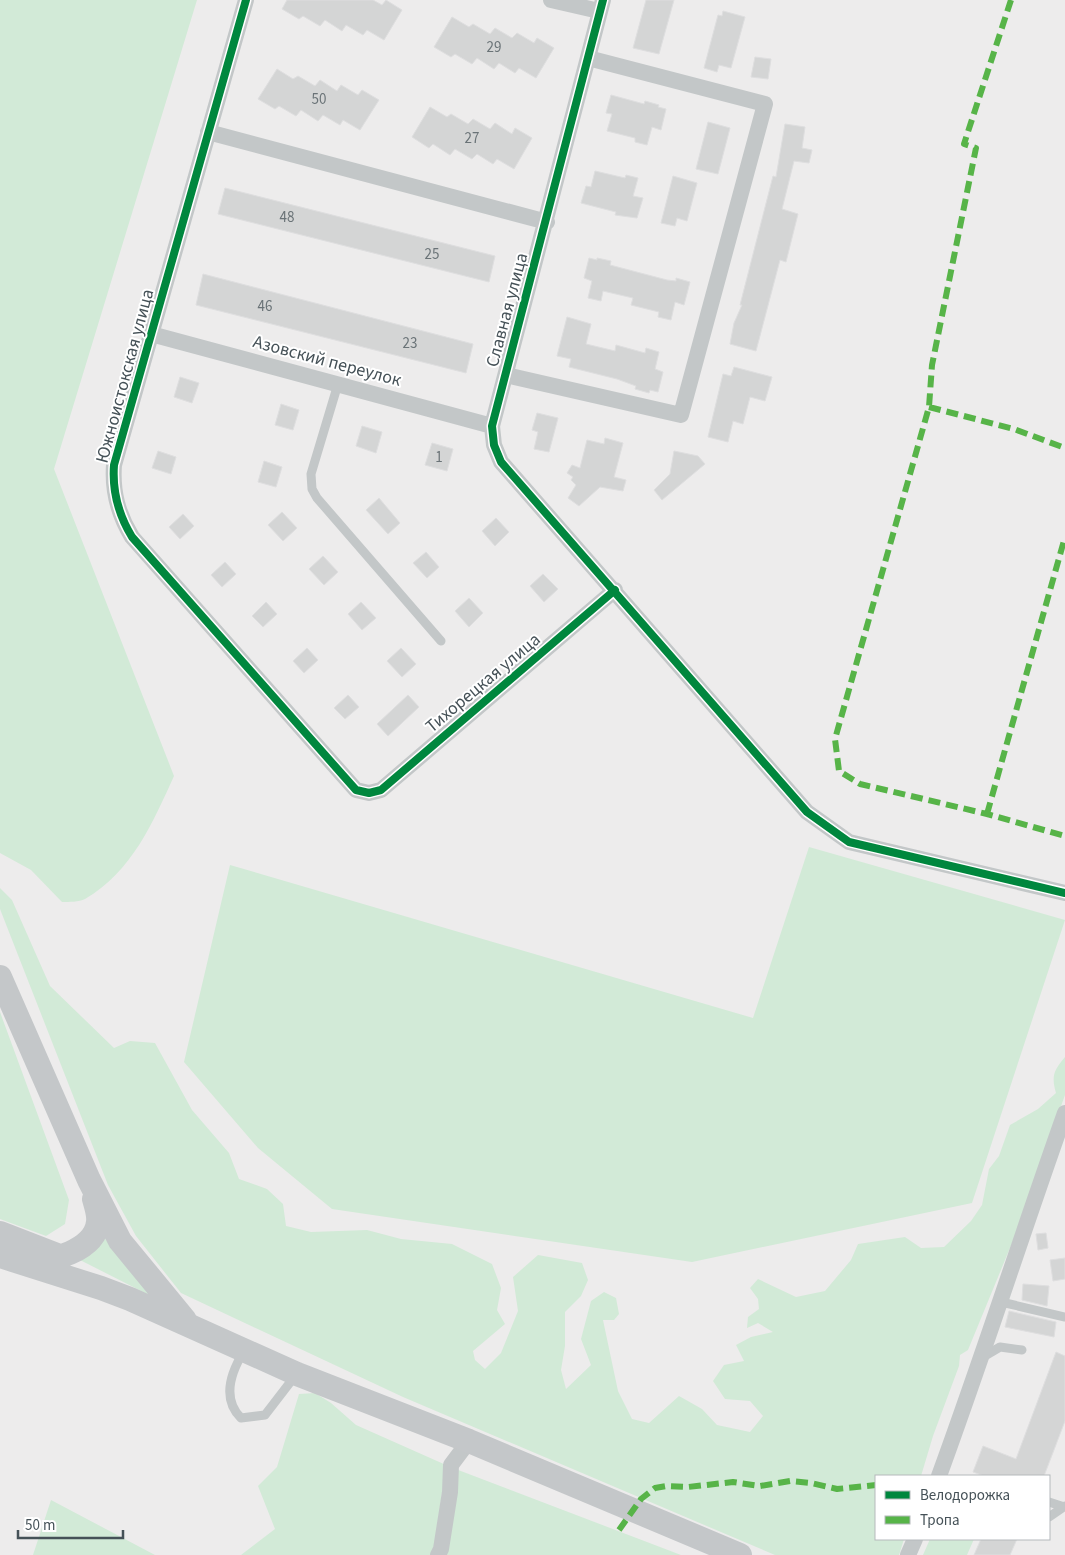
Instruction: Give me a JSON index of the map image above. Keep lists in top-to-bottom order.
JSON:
{
  "streets": {
    "street": [
      "Славная улица",
      "Азовский переулок",
      "Южноистокская улица",
      "Тихорецкая улица"
    ]
  },
  "crossings": [
    ["Славная улица", "Азовский переулок"],
    ["Славная улица", "Тихорецкая улица"],
    ["Азовский переулок", "Южноистокская улица"],
    ["Южноистокская улица", "Тихорецкая улица"]
  ],
  "house_numbers": [
    "29",
    "50",
    "27",
    "48",
    "25",
    "46",
    "23",
    "1"
  ],
  "legend": ["Велодорожка", "Тропа"],
  "scale_bar": "50 m"
}
